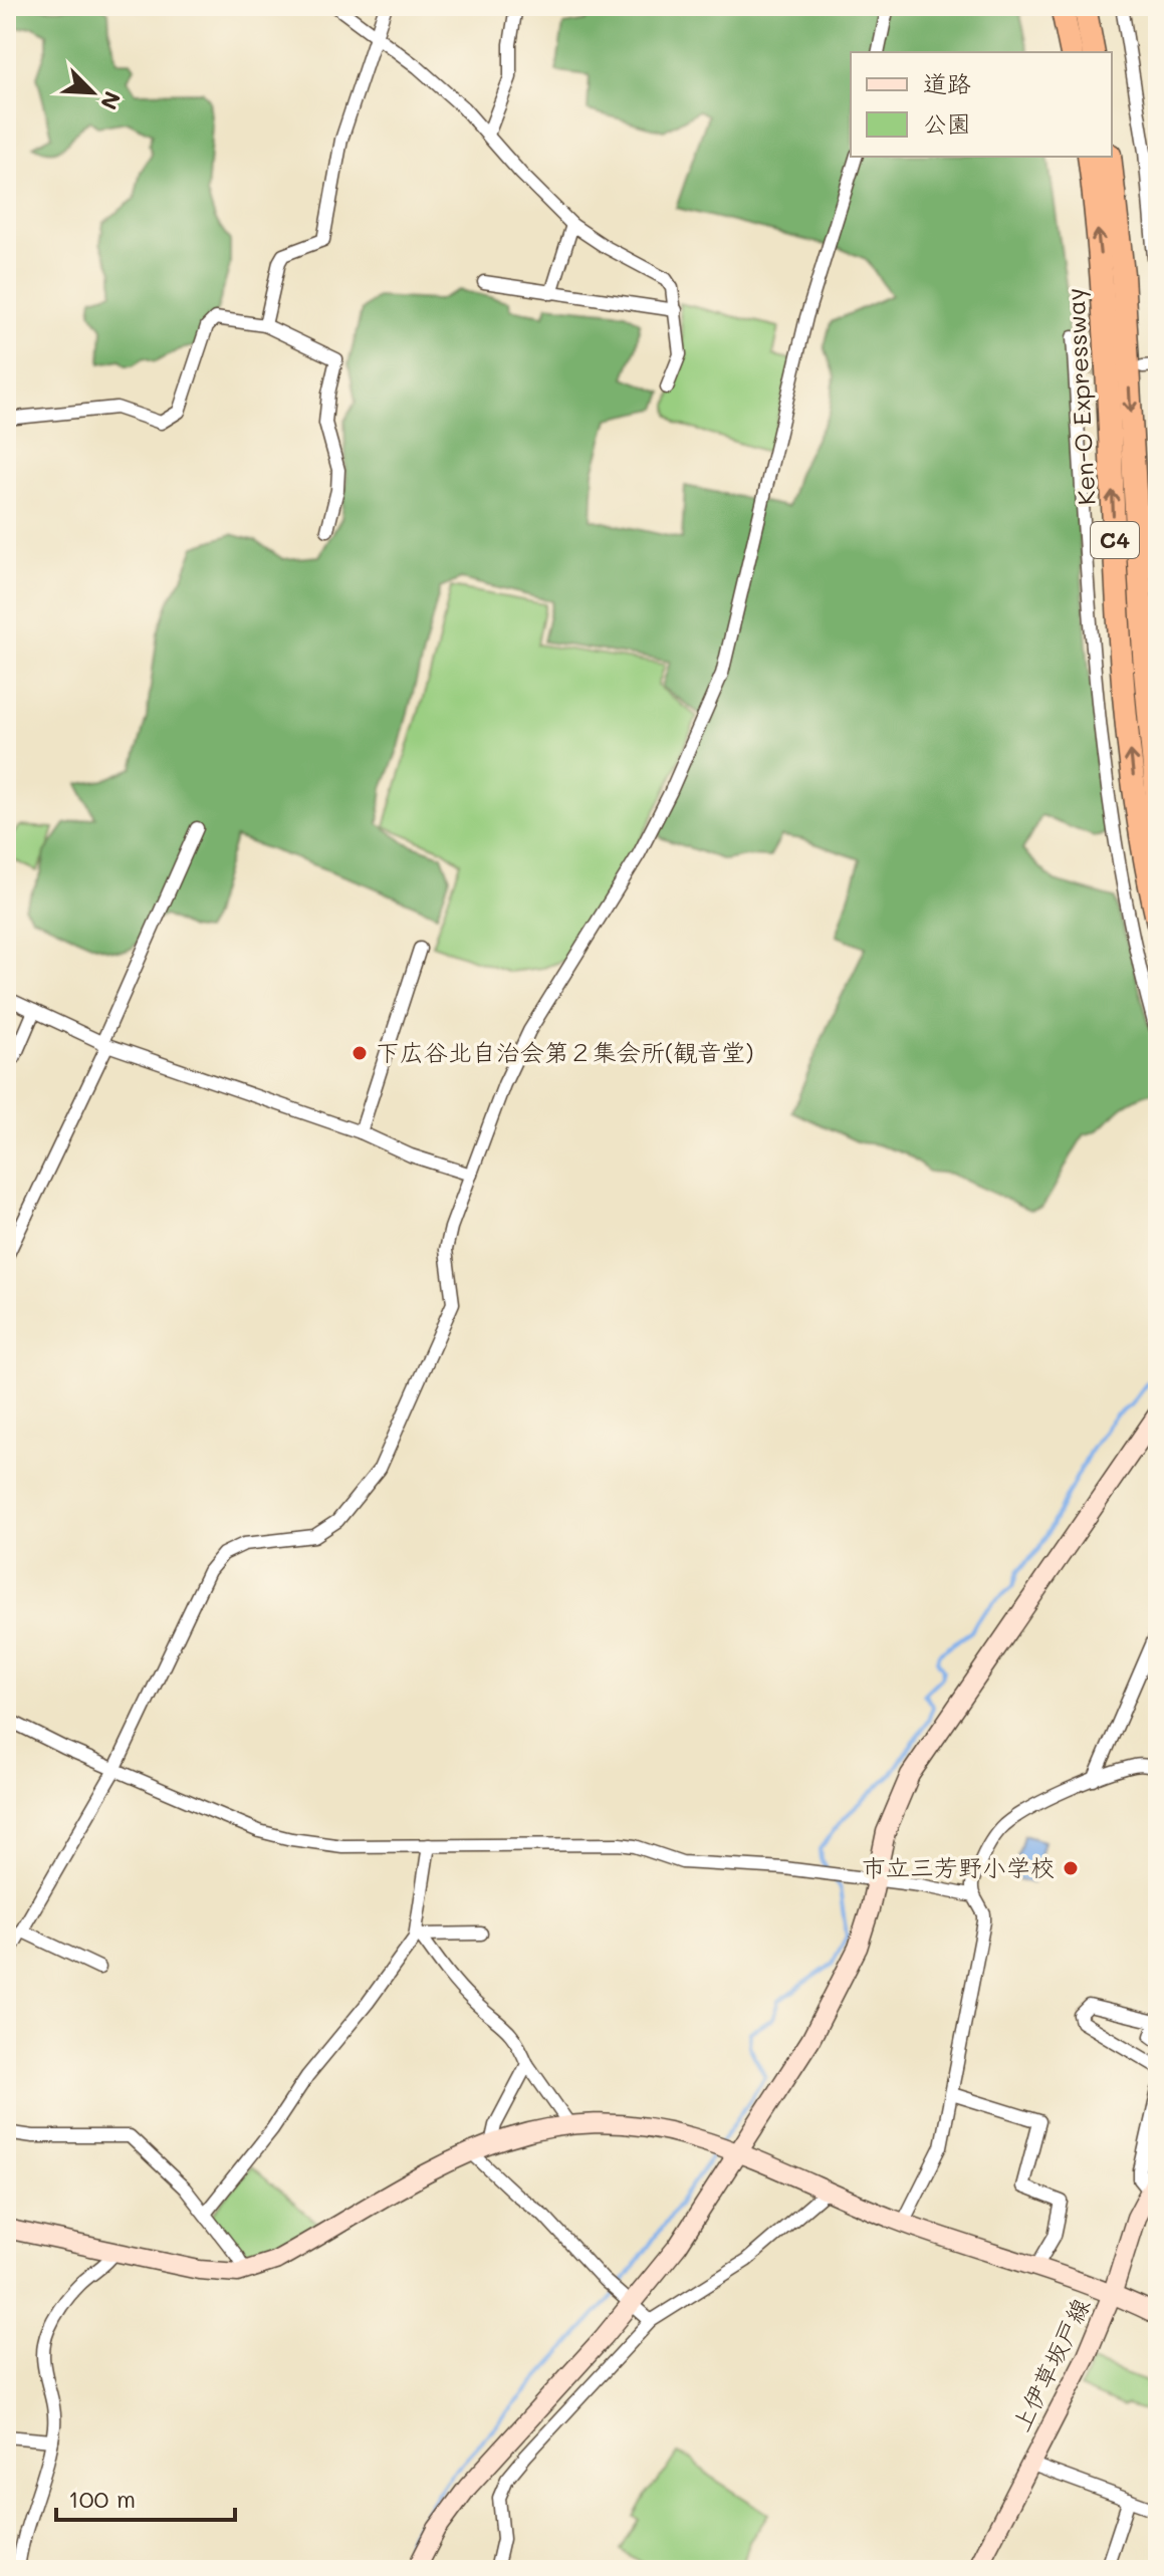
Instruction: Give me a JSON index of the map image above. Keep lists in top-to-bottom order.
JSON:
{
  "streets": {
    "highway": ["Ken-O Expressway", "C4"],
    "street": ["上伊草坂戸線"]
  },
  "places": ["下広谷北自治会第２集会所(観音堂)", "市立三芳野小学校"],
  "legend": ["道路", "公園"],
  "scale_bar": "100 m",
  "north": "bottom right"
}
